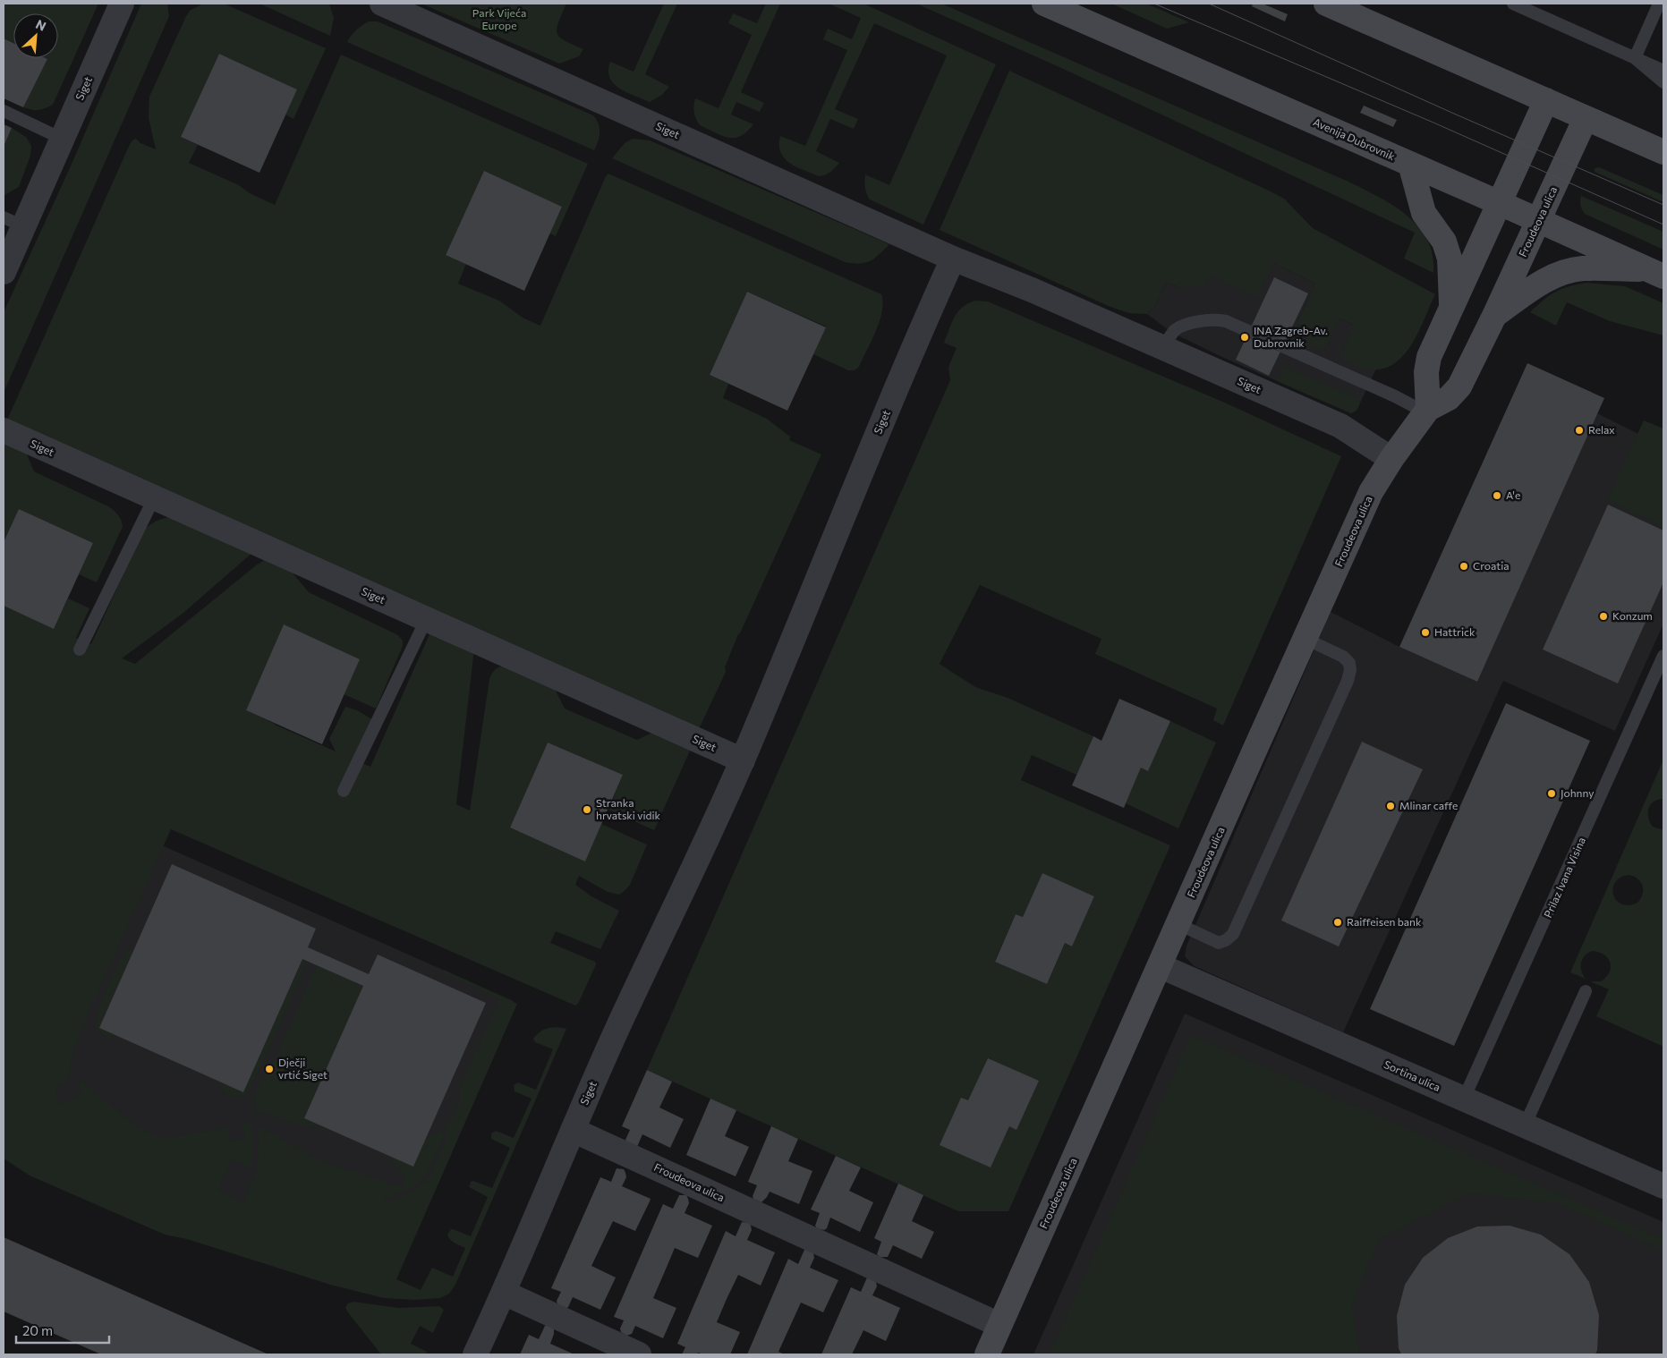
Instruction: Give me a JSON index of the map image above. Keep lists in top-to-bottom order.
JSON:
{
  "streets": {
    "street": [
      "Siget",
      "Avenija Dubrovnik",
      "Froudeova ulica",
      "Sortina ulica"
    ],
    "lane": ["Prilaz Ivana Visina"]
  },
  "crossings": [
    ["Siget", "Froudeova ulica"],
    ["Avenija Dubrovnik", "Froudeova ulica"],
    ["Froudeova ulica", "Sortina ulica"],
    ["Prilaz Ivana Visina", "Sortina ulica"]
  ],
  "parks": ["Park Vijeća Europe"],
  "places": [
    "INA Zagreb-Av. Dubrovnik",
    "Relax",
    "A'e",
    "Croatia",
    "Konzum",
    "Hattrick",
    "Johnny",
    "Mlinar caffe",
    "Stranka hrvatski vidik",
    "Raiffeisen bank",
    "Dječji vrtić Siget"
  ],
  "scale_bar": "20 m",
  "north": "top right"
}
